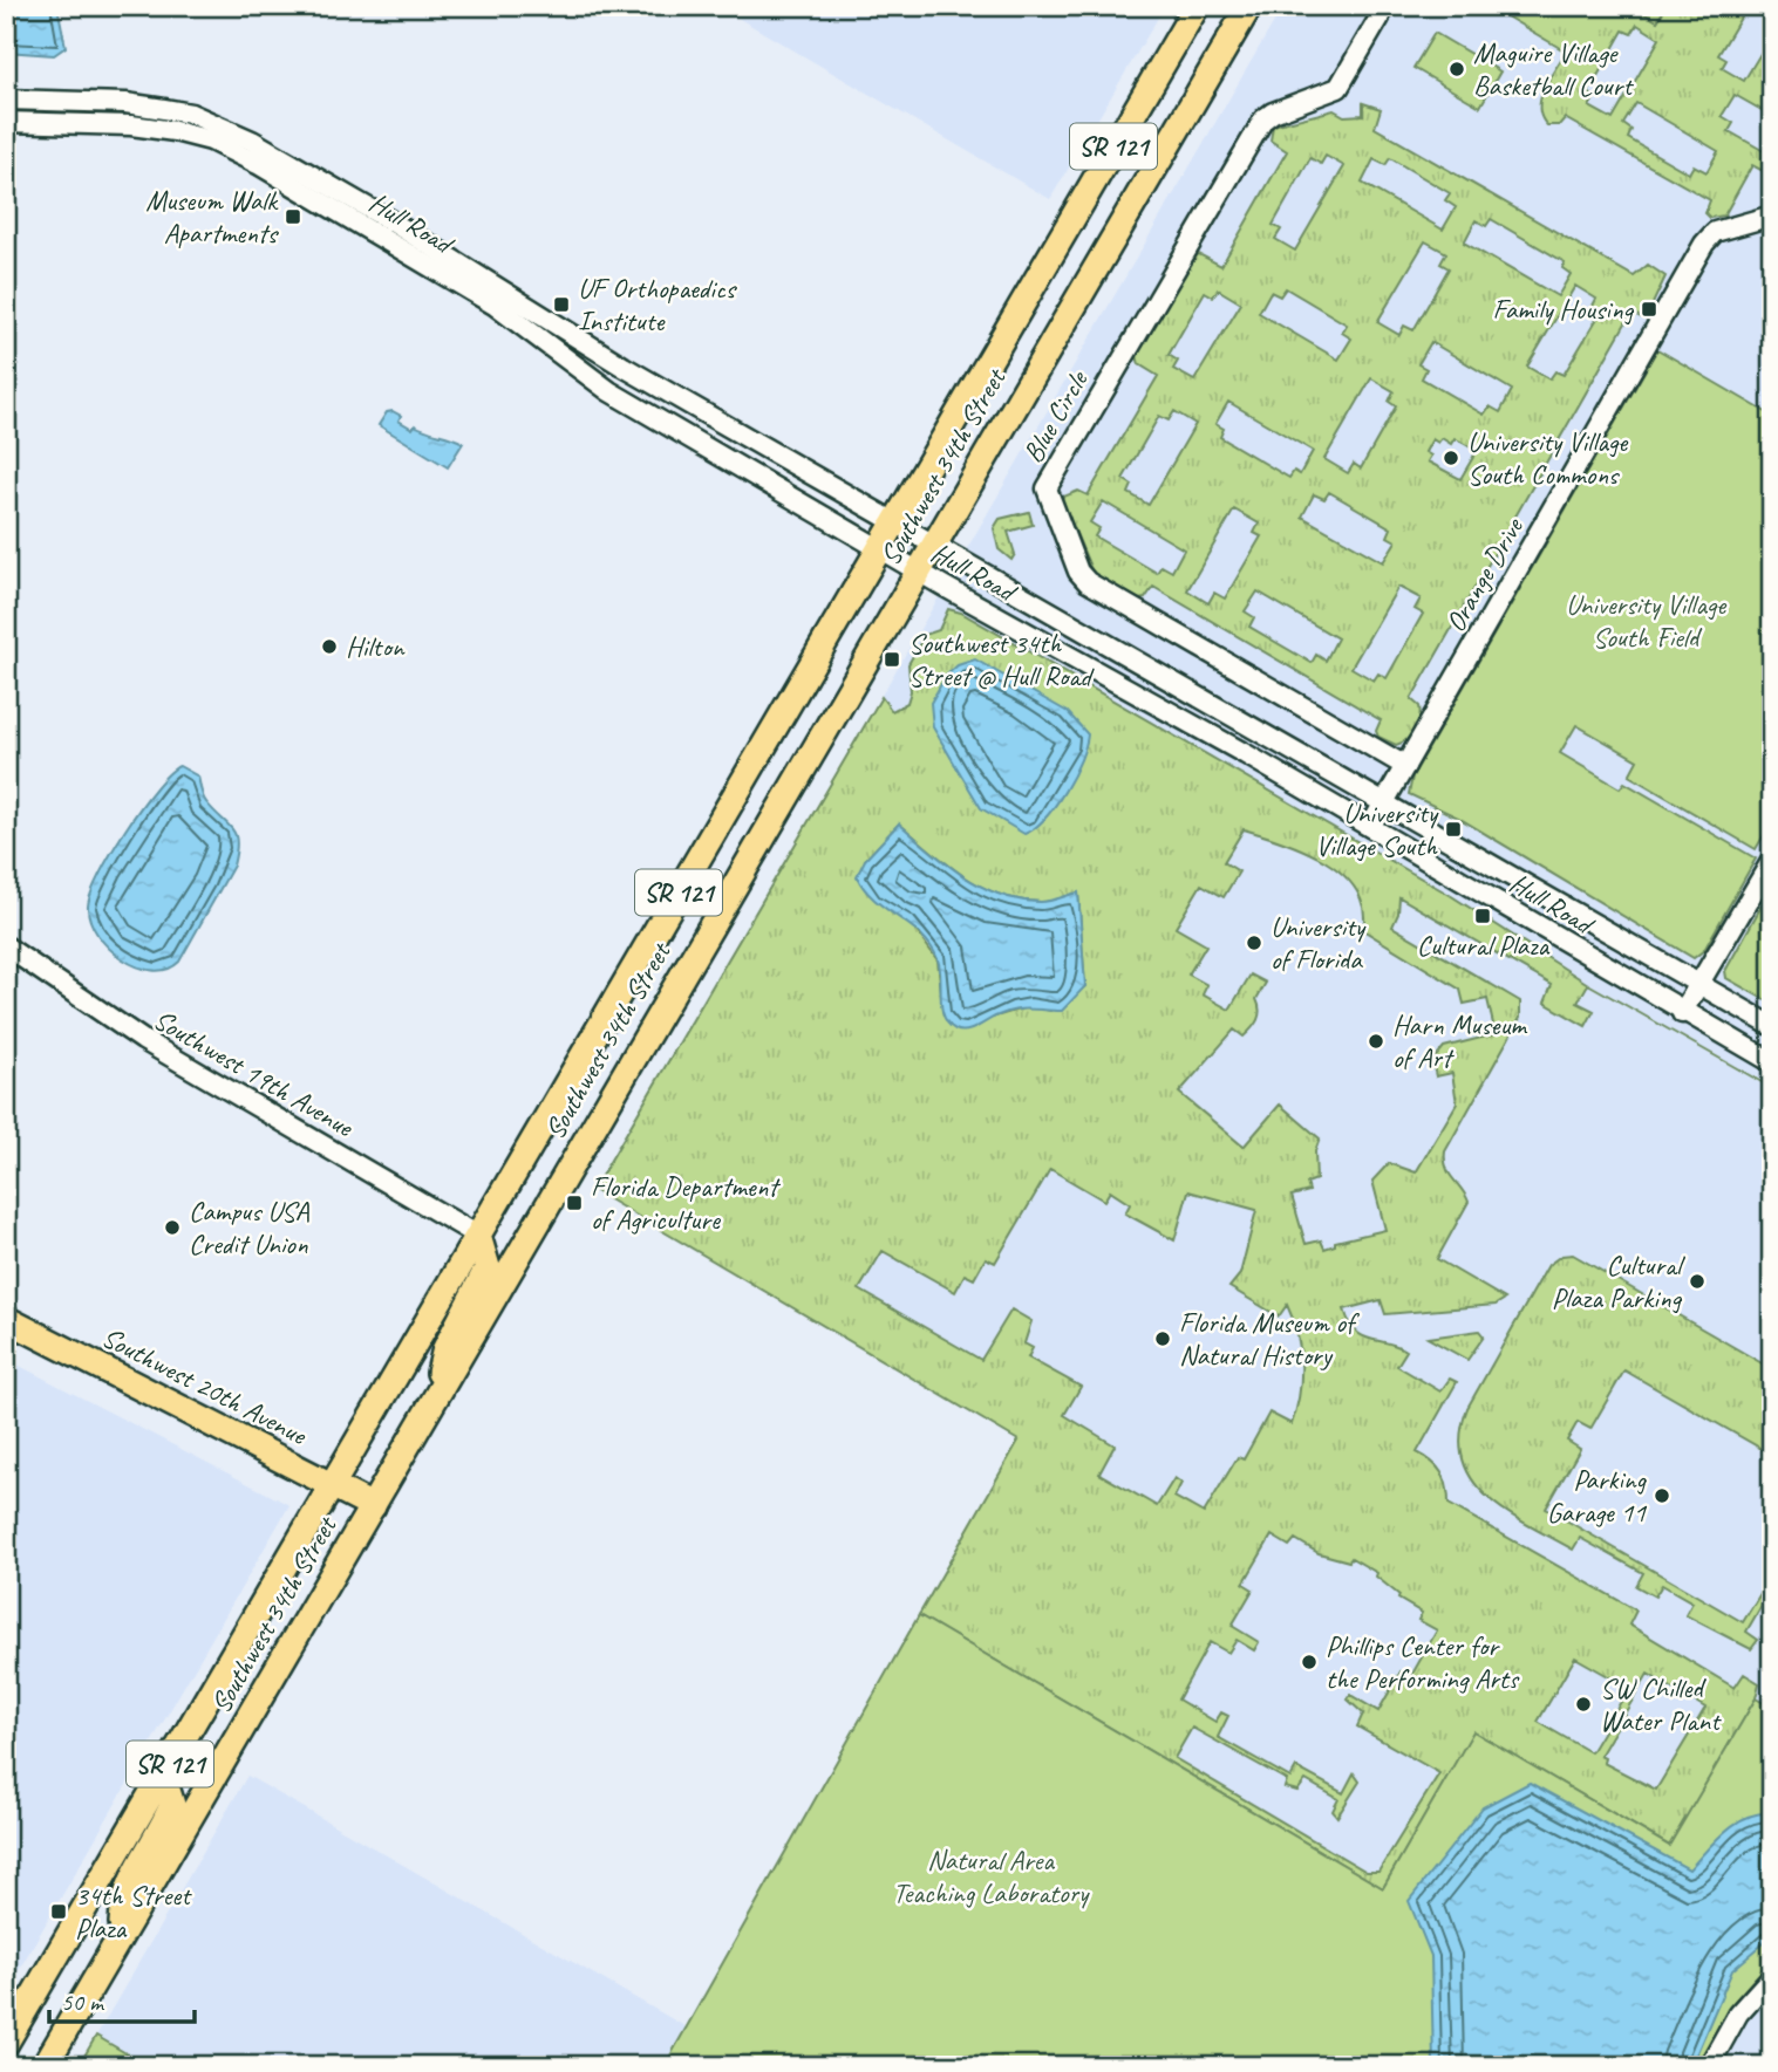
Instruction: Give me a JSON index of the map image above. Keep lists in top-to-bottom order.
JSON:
{
  "streets": {
    "main road": ["SR 121", "Southwest 34th Street", "Southwest 20th Avenue"],
    "street": [
      "Hull Road",
      "Blue Circle",
      "Orange Drive",
      "Southwest 19th Avenue"
    ]
  },
  "crossings": [
    ["Hull Road", "Southwest 34th Street"],
    ["Hull Road", "Orange Drive"],
    ["Blue Circle", "Orange Drive"],
    ["Southwest 34th Street", "Southwest 19th Avenue"],
    ["Southwest 34th Street", "Southwest 20th Avenue"]
  ],
  "parks": ["University Village South Field", "Natural Area Teaching Laboratory"],
  "places": {
    "other": [
      "Maguire Village Basketball Court",
      "University Village South Commons",
      "Hilton",
      "University of Florida",
      "Harn Museum of Art",
      "Campus USA Credit Union",
      "Cultural Plaza Parking",
      "Florida Museum of Natural History",
      "Parking Garage 11",
      "Phillips Center for the Performing Arts",
      "SW Chilled Water Plant"
    ],
    "transit": [
      "Museum Walk Apartments",
      "UF Orthopaedics Institute",
      "Family Housing",
      "Southwest 34th Street @ Hull Road",
      "University Village South",
      "Cultural Plaza",
      "Florida Department of Agriculture",
      "34th Street Plaza"
    ]
  },
  "scale_bar": "50 m"
}
